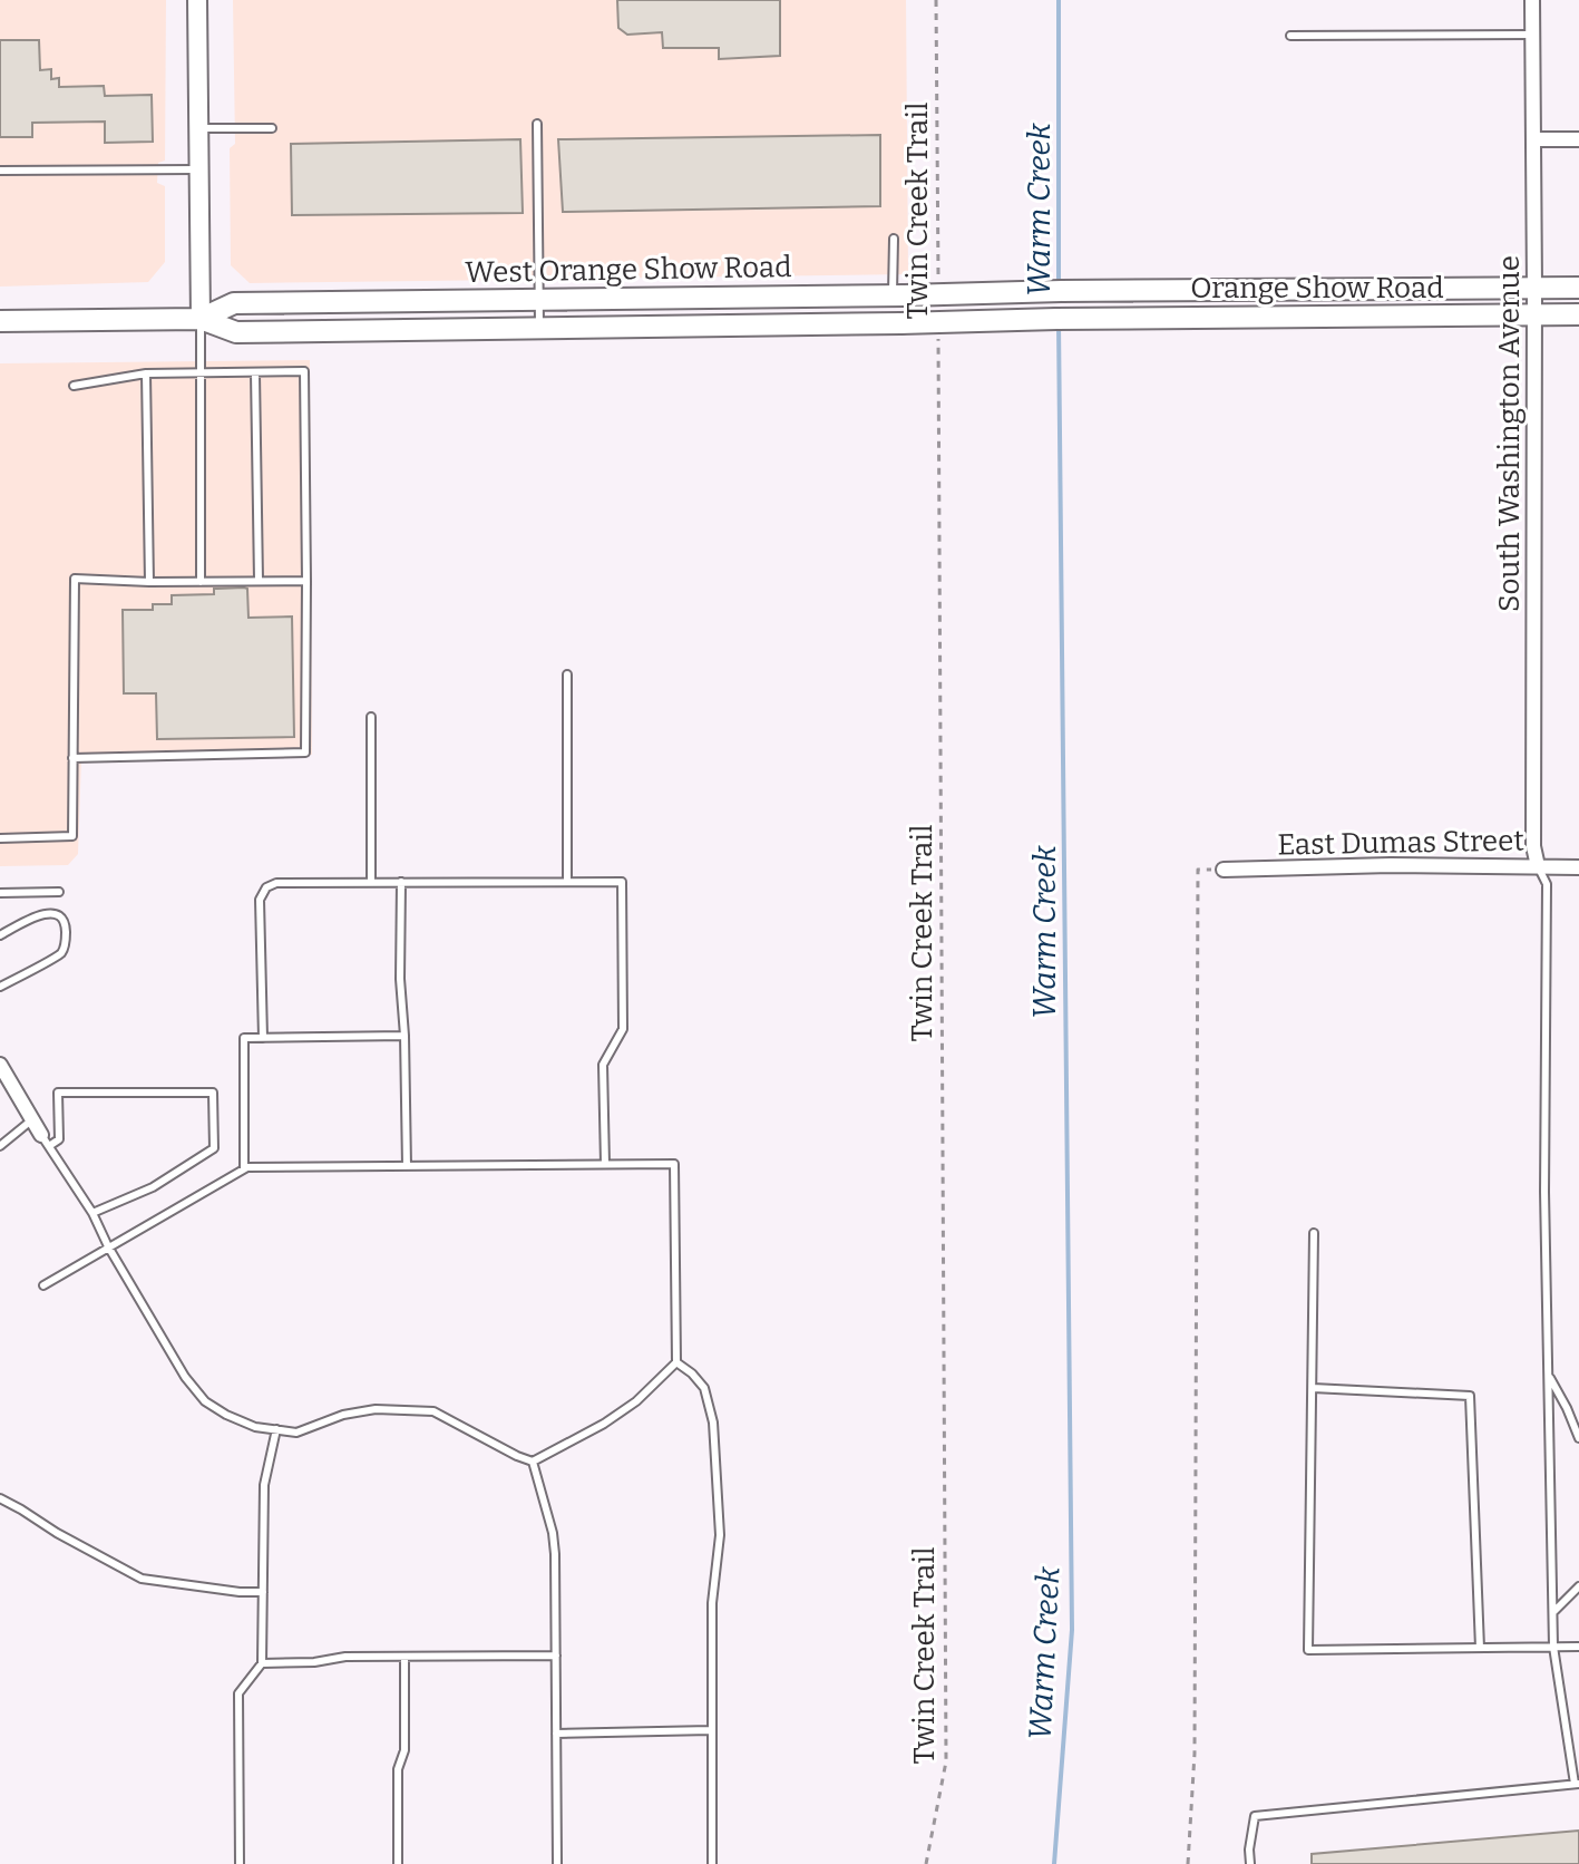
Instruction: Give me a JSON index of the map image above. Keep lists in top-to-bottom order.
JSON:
{
  "streets": {
    "main road": ["West Orange Show Road", "Orange Show Road"],
    "street": ["South Washington Avenue", "East Dumas Street"],
    "path": ["Twin Creek Trail"]
  },
  "crossings": [
    ["West Orange Show Road", "Orange Show Road"],
    ["Orange Show Road", "South Washington Avenue"],
    ["South Washington Avenue", "East Dumas Street"]
  ],
  "water": ["Warm Creek"]
}
